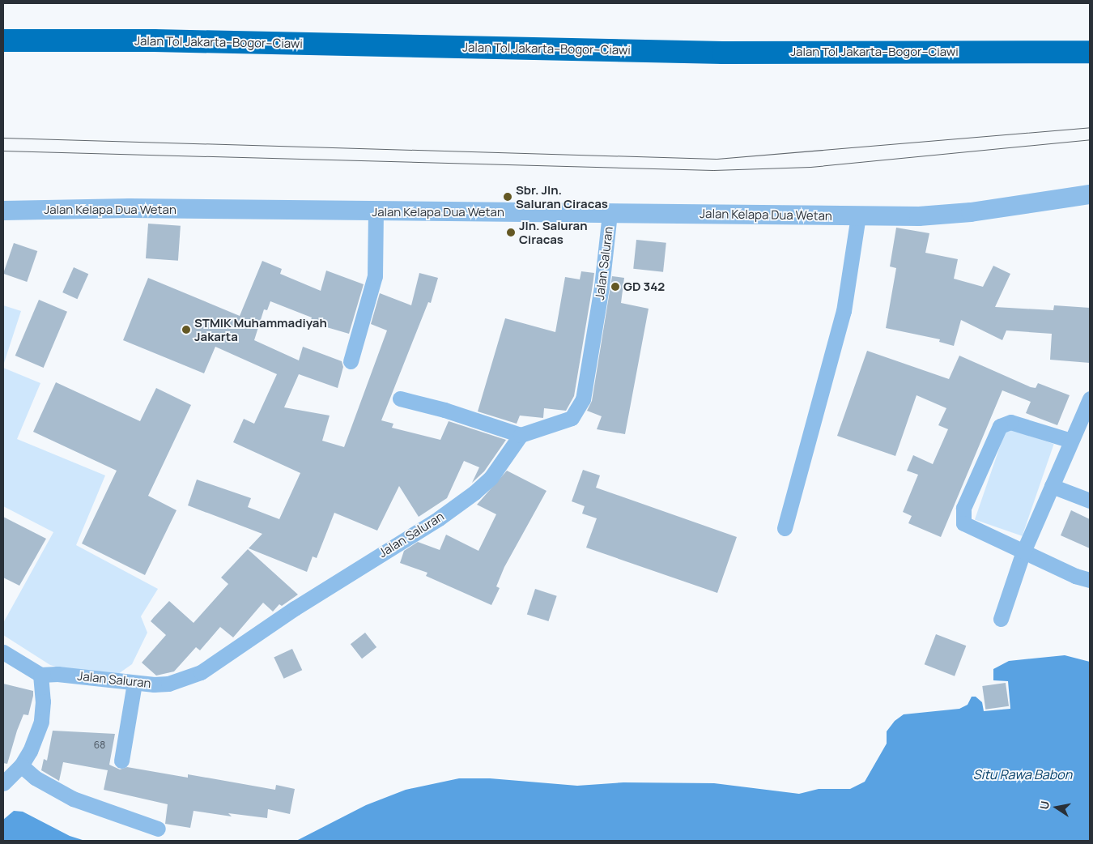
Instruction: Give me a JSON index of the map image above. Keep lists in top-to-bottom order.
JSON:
{
  "streets": {
    "highway": ["Jalan Tol Jakarta–Bogor–Ciawi"],
    "street": ["Jalan Kelapa Dua Wetan", "Jalan Saluran"]
  },
  "crossings": [
    ["Jalan Kelapa Dua Wetan", "Jalan Saluran"]
  ],
  "water": ["Situ Rawa Babon"],
  "places": [
    "Sbr. Jln. Saluran Ciracas",
    "Jln. Saluran Ciracas",
    "GD 342",
    "STMIK Muhammadiyah Jakarta"
  ],
  "house_numbers": ["68"],
  "north": "left"
}
